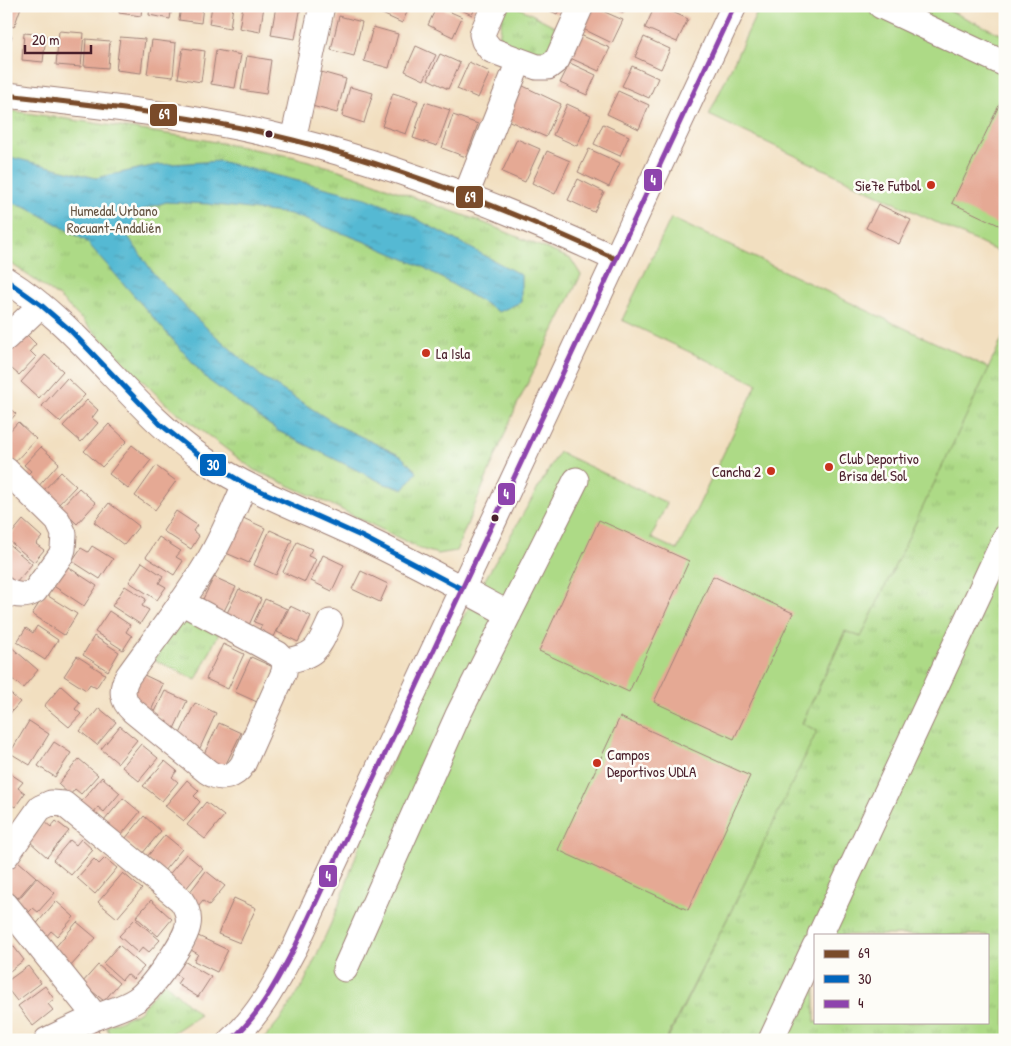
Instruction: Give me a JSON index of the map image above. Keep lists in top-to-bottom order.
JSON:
{
  "parks": ["Humedal Urbano Rocuant-Andalién"],
  "places": [
    "Sie7e Futbol",
    "La Isla",
    "Club Deportivo Brisa del Sol",
    "Cancha 2",
    "Campos Deportivos UDLA"
  ],
  "lines": ["transit line 4", "transit line 69", "transit line 30"],
  "legend": ["69", "30", "4"],
  "scale_bar": "20 m"
}
